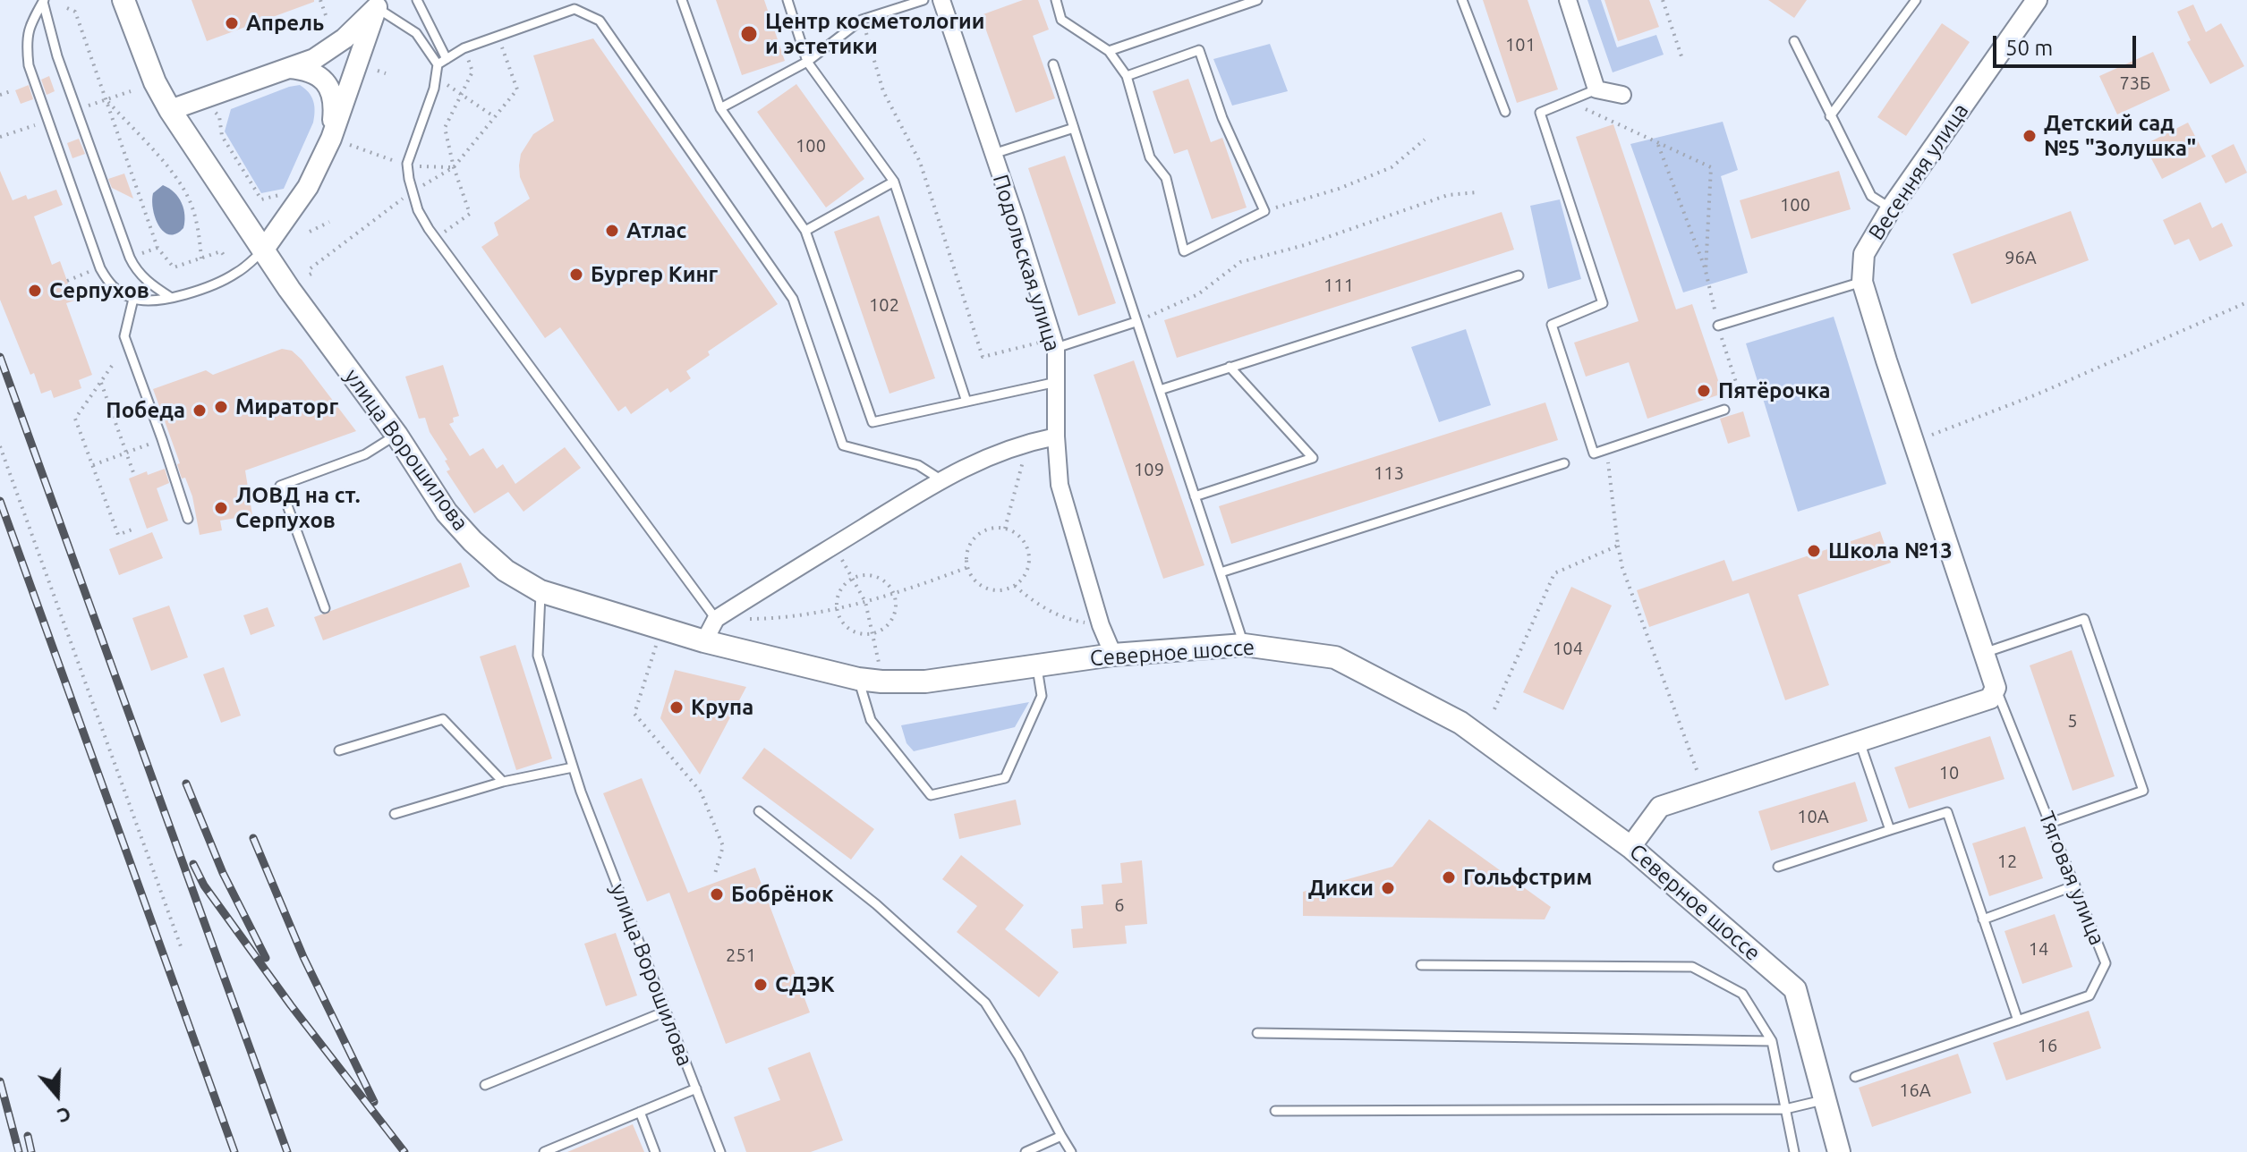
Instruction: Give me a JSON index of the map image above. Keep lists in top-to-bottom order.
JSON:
{
  "streets": {
    "main road": ["улица Ворошилова", "Северное шоссе"],
    "street": ["Весенняя улица", "Подольская улица", "Тяговая улица"]
  },
  "crossings": [
    ["Весенняя улица", "Тяговая улица"],
    ["Подольская улица", "Северное шоссе"],
    ["улица Ворошилова", "Северное шоссе"]
  ],
  "places": [
    "Апрель",
    "Центр косметологии и эстетики",
    "Детский сад №5 \"Золушка\"",
    "Атлас",
    "Бургер Кинг",
    "Серпухов",
    "Пятёрочка",
    "Мираторг",
    "Победа",
    "ЛОВД на ст. Серпухов",
    "Школа №13",
    "Крупа",
    "Гольфстрим",
    "Дикси",
    "Бобрёнок",
    "СДЭК"
  ],
  "house_numbers": [
    "101",
    "73Б",
    "100",
    "100",
    "96А",
    "111",
    "102",
    "109",
    "113",
    "104",
    "5",
    "10",
    "10А",
    "12",
    "6",
    "14",
    "251",
    "16",
    "16А"
  ],
  "scale_bar": "50 m",
  "north": "bottom"
}
